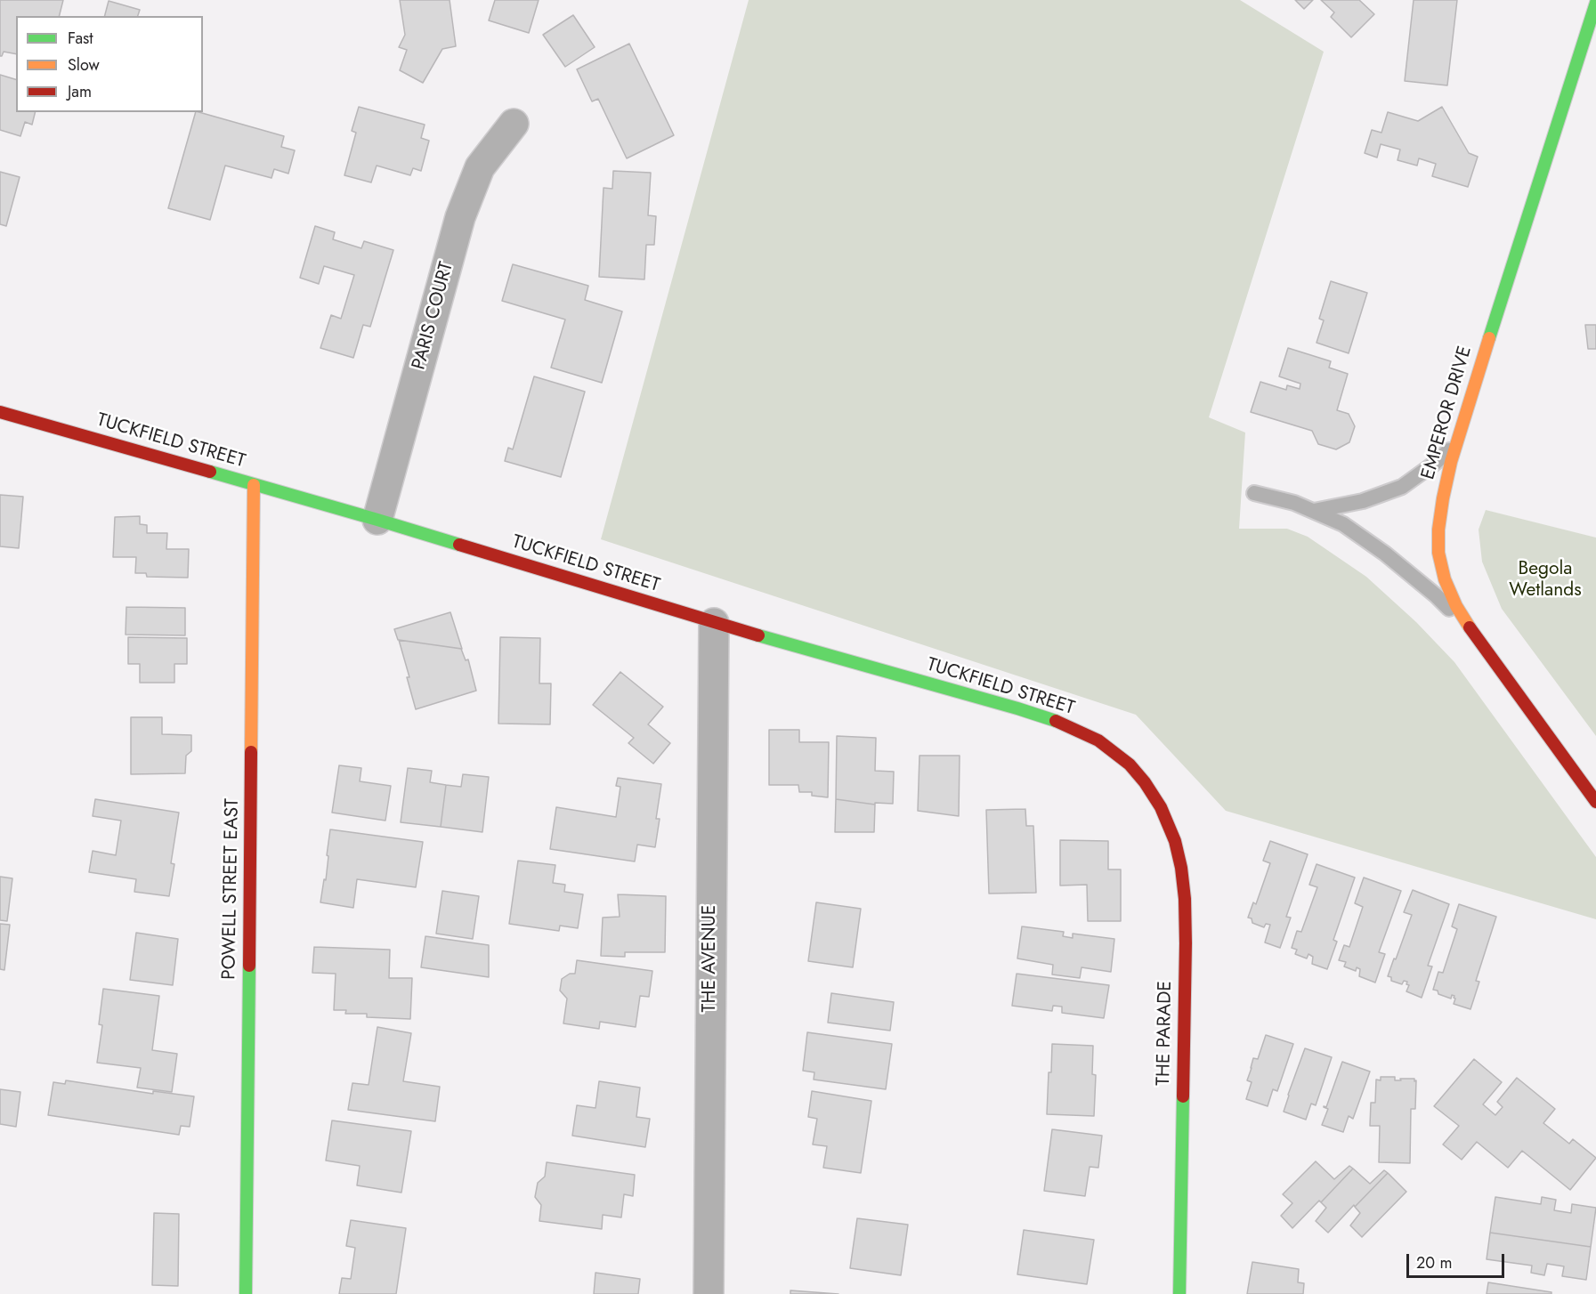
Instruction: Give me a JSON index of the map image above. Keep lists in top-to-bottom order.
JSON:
{
  "streets": {
    "main road": [
      "EMPEROR DRIVE",
      "TUCKFIELD STREET",
      "POWELL STREET EAST",
      "THE PARADE"
    ],
    "street": ["PARIS COURT", "THE AVENUE"]
  },
  "crossings": [
    ["PARIS COURT", "TUCKFIELD STREET"],
    ["TUCKFIELD STREET", "POWELL STREET EAST"],
    ["TUCKFIELD STREET", "THE AVENUE"],
    ["TUCKFIELD STREET", "THE PARADE"]
  ],
  "parks": ["Begola Wetlands"],
  "legend": ["Fast", "Slow", "Jam"],
  "scale_bar": "20 m"
}
